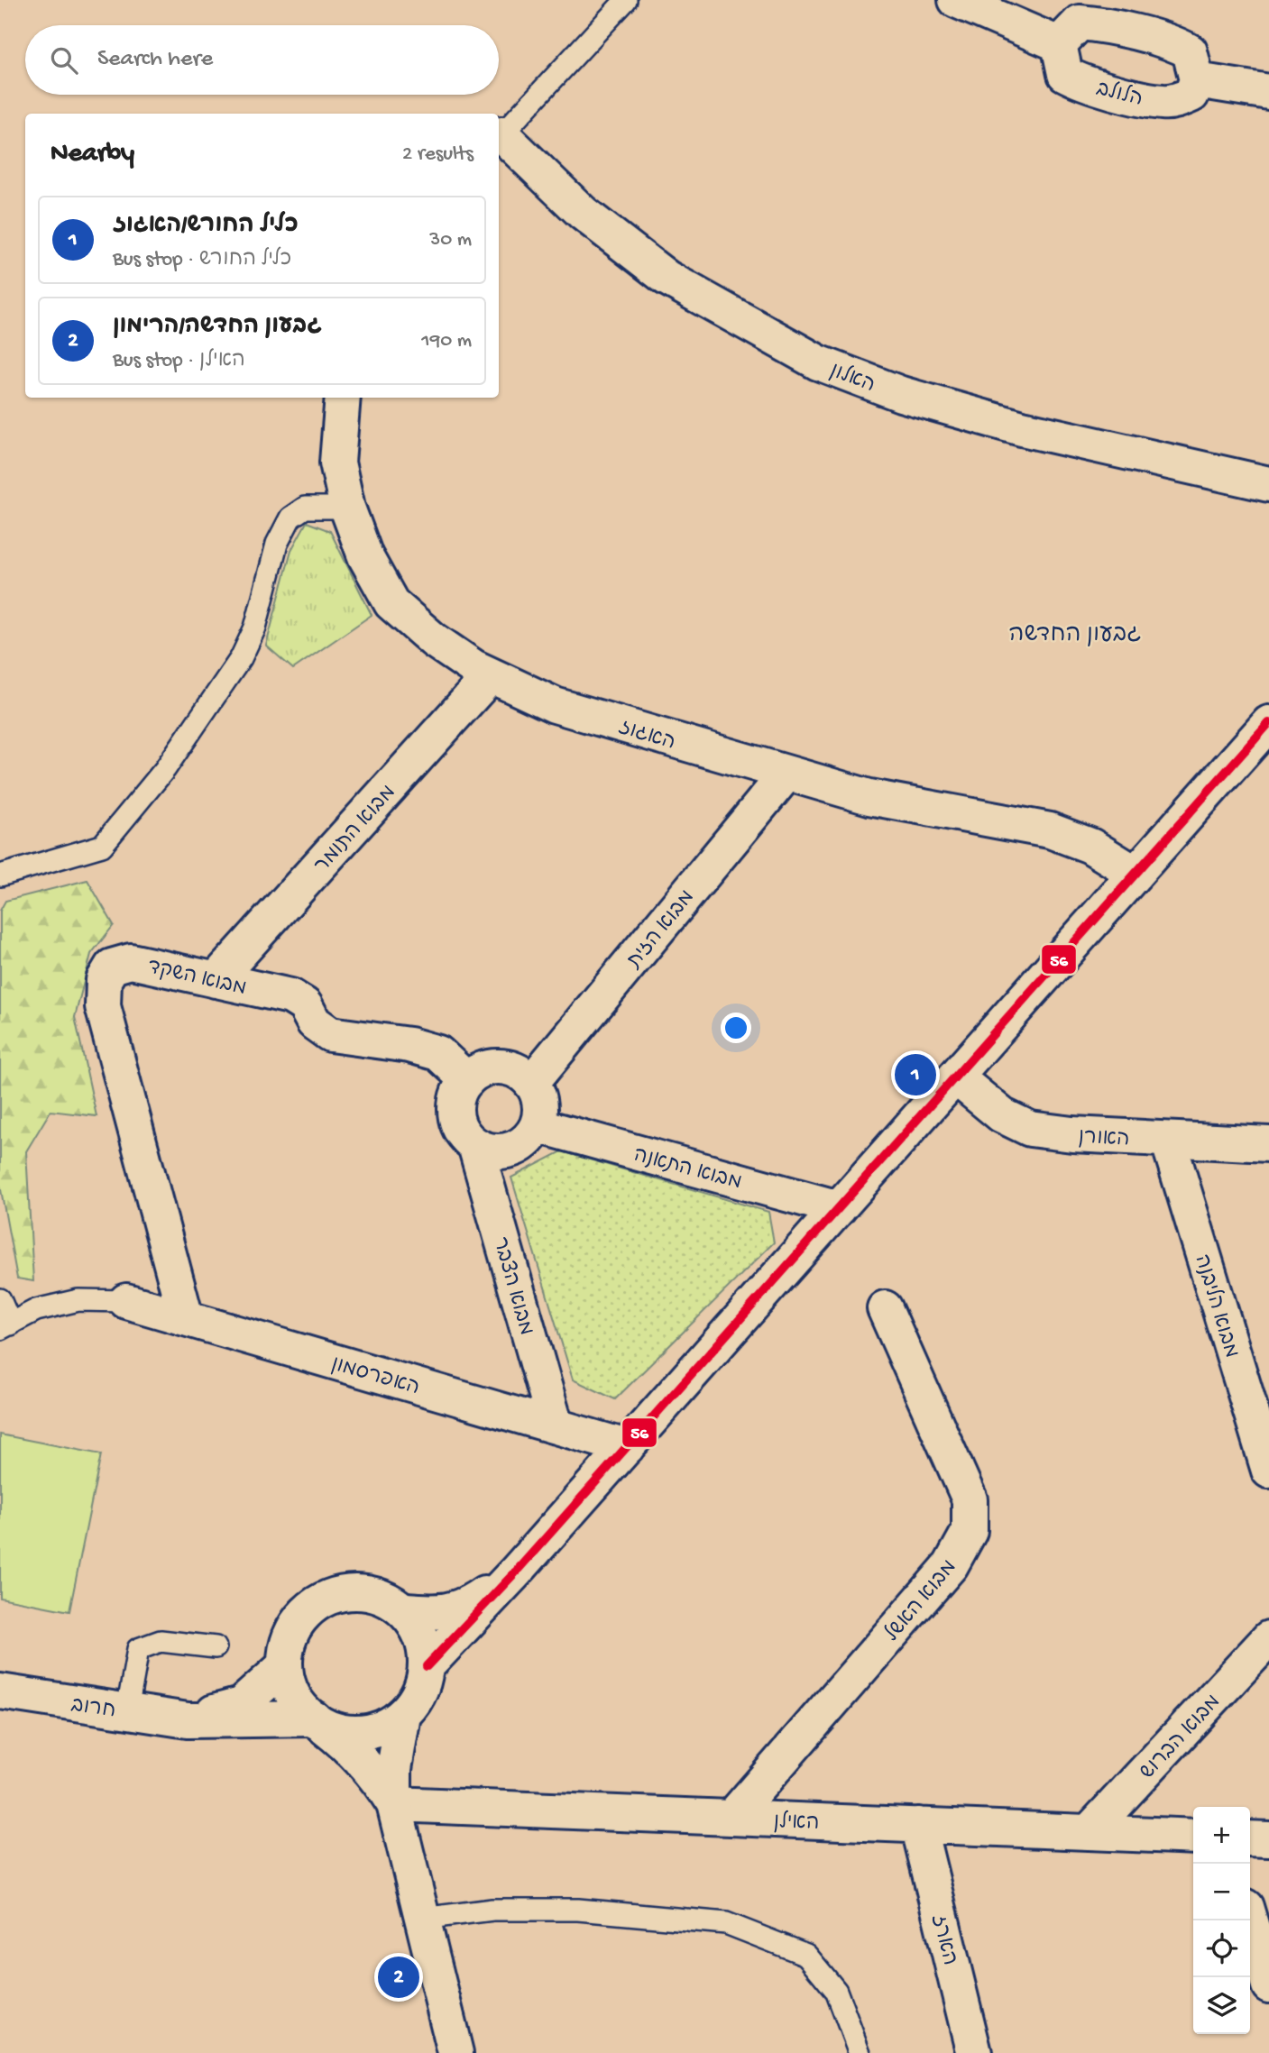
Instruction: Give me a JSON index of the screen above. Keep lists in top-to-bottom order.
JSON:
{
  "streets": {
    "street": [
      "הלולב",
      "האלון",
      "האגוז",
      "מבוא התומר",
      "מבוא הזית",
      "מבוא השקד",
      "האורן",
      "מבוא התאנה",
      "מבוא הצבר",
      "מבוא הליבנה",
      "האפרסמון",
      "מבוא האשל",
      "חרוב",
      "מבוא הברוש",
      "האילן",
      "הארז"
    ]
  },
  "crossings": [
    ["האגוז", "מבוא התומר"],
    ["האגוז", "מבוא הזית"],
    ["מבוא התומר", "מבוא השקד"],
    ["מבוא הזית", "מבוא השקד"],
    ["מבוא הזית", "מבוא התאנה"],
    ["מבוא הזית", "מבוא הצבר"],
    ["מבוא השקד", "מבוא התאנה"],
    ["מבוא השקד", "מבוא הצבר"],
    ["מבוא השקד", "האפרסמון"],
    ["האורן", "מבוא הליבנה"],
    ["מבוא התאנה", "מבוא הצבר"],
    ["מבוא הצבר", "האפרסמון"],
    ["מבוא האשל", "האילן"],
    ["מבוא הברוש", "האילן"],
    ["האילן", "הארז"]
  ],
  "districts": ["גבעון החדשה"],
  "lines": ["transit line 56"],
  "page": {
    "search": "Search here",
    "heading": ["Nearby", "2 results"],
    "list": [
      {
        "mark": "1",
        "name": "כליל החורש/האגוז",
        "note": "Bus stop · כליל החורש",
        "value": "30 m"
      },
      {
        "mark": "2",
        "name": "גבעון החדשה/הרימון",
        "note": "Bus stop · האילן",
        "value": "190 m"
      }
    ],
    "pins": ["1", "2"],
    "map_buttons": ["+", "−"]
  }
}
